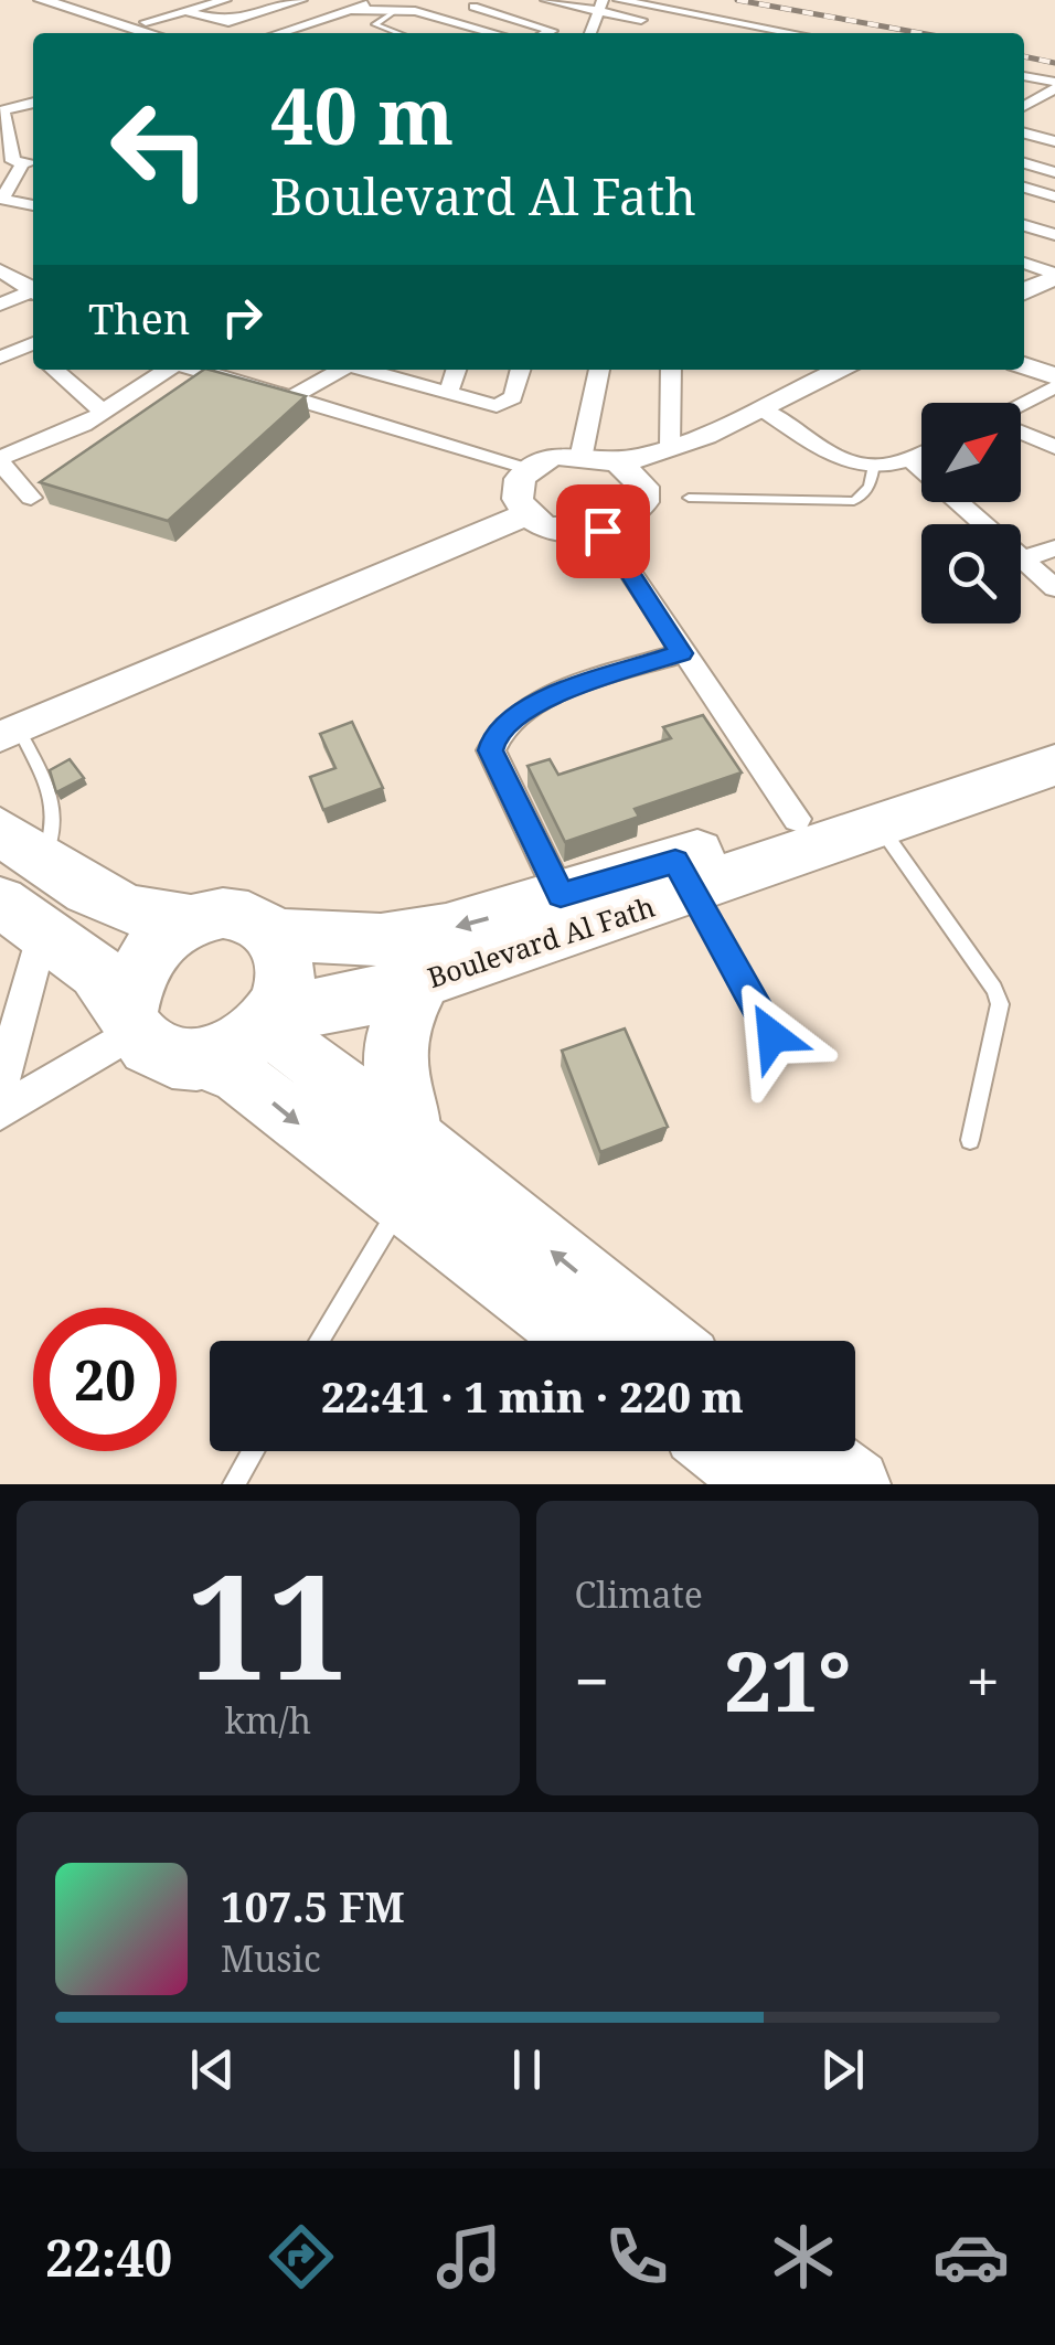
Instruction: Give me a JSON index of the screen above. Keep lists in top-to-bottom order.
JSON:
{
  "streets": {
    "highway": ["Boulevard Al Fath"]
  },
  "north": "top right",
  "page": {
    "turn": ["40 m", "Boulevard Al Fath"],
    "then": "Then",
    "limit": "20",
    "trip": "22:41 · 1 min · 220 m",
    "tile": [
      ["11", "km/h"],
      "Climate"
    ],
    "heat": ["−", "21°", "+"],
    "song": ["107.5 FM", "Music"],
    "tabs": "22:40"
  }
}
